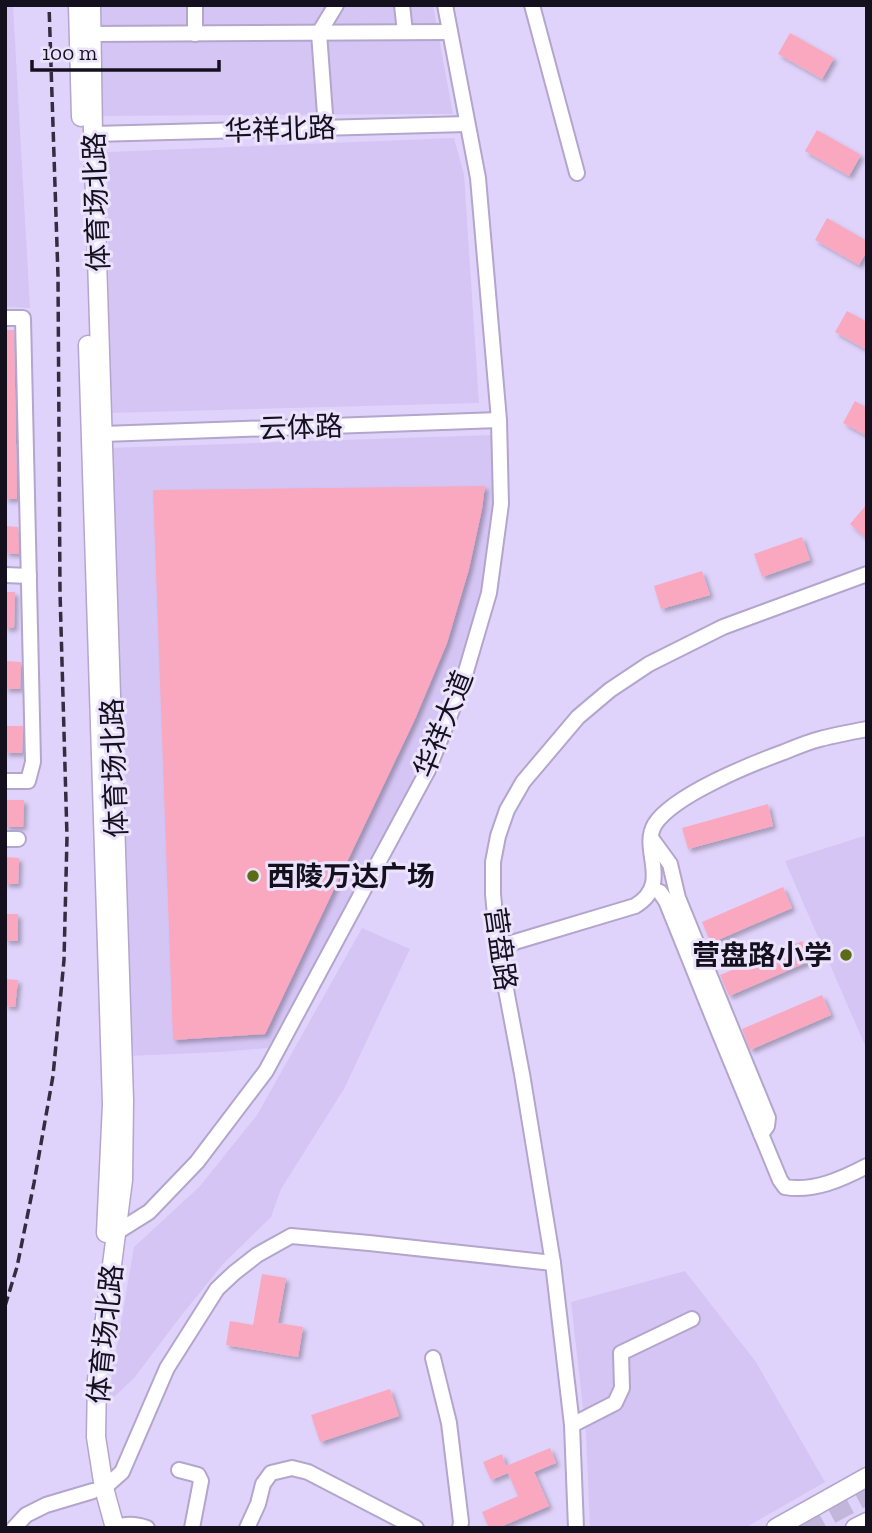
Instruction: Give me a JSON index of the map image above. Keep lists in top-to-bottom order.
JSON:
{
  "streets": {
    "main road": ["体育场北路"],
    "street": [
      "华祥北路",
      "云体路",
      "华祥大道",
      "营盘路"
    ]
  },
  "crossings": [
    ["华祥北路", "体育场北路"],
    ["华祥北路", "华祥大道"],
    ["体育场北路", "云体路"],
    ["体育场北路", "华祥大道"],
    ["云体路", "华祥大道"]
  ],
  "places": ["西陵万达广场", "营盘路小学"],
  "scale_bar": "100 m"
}
